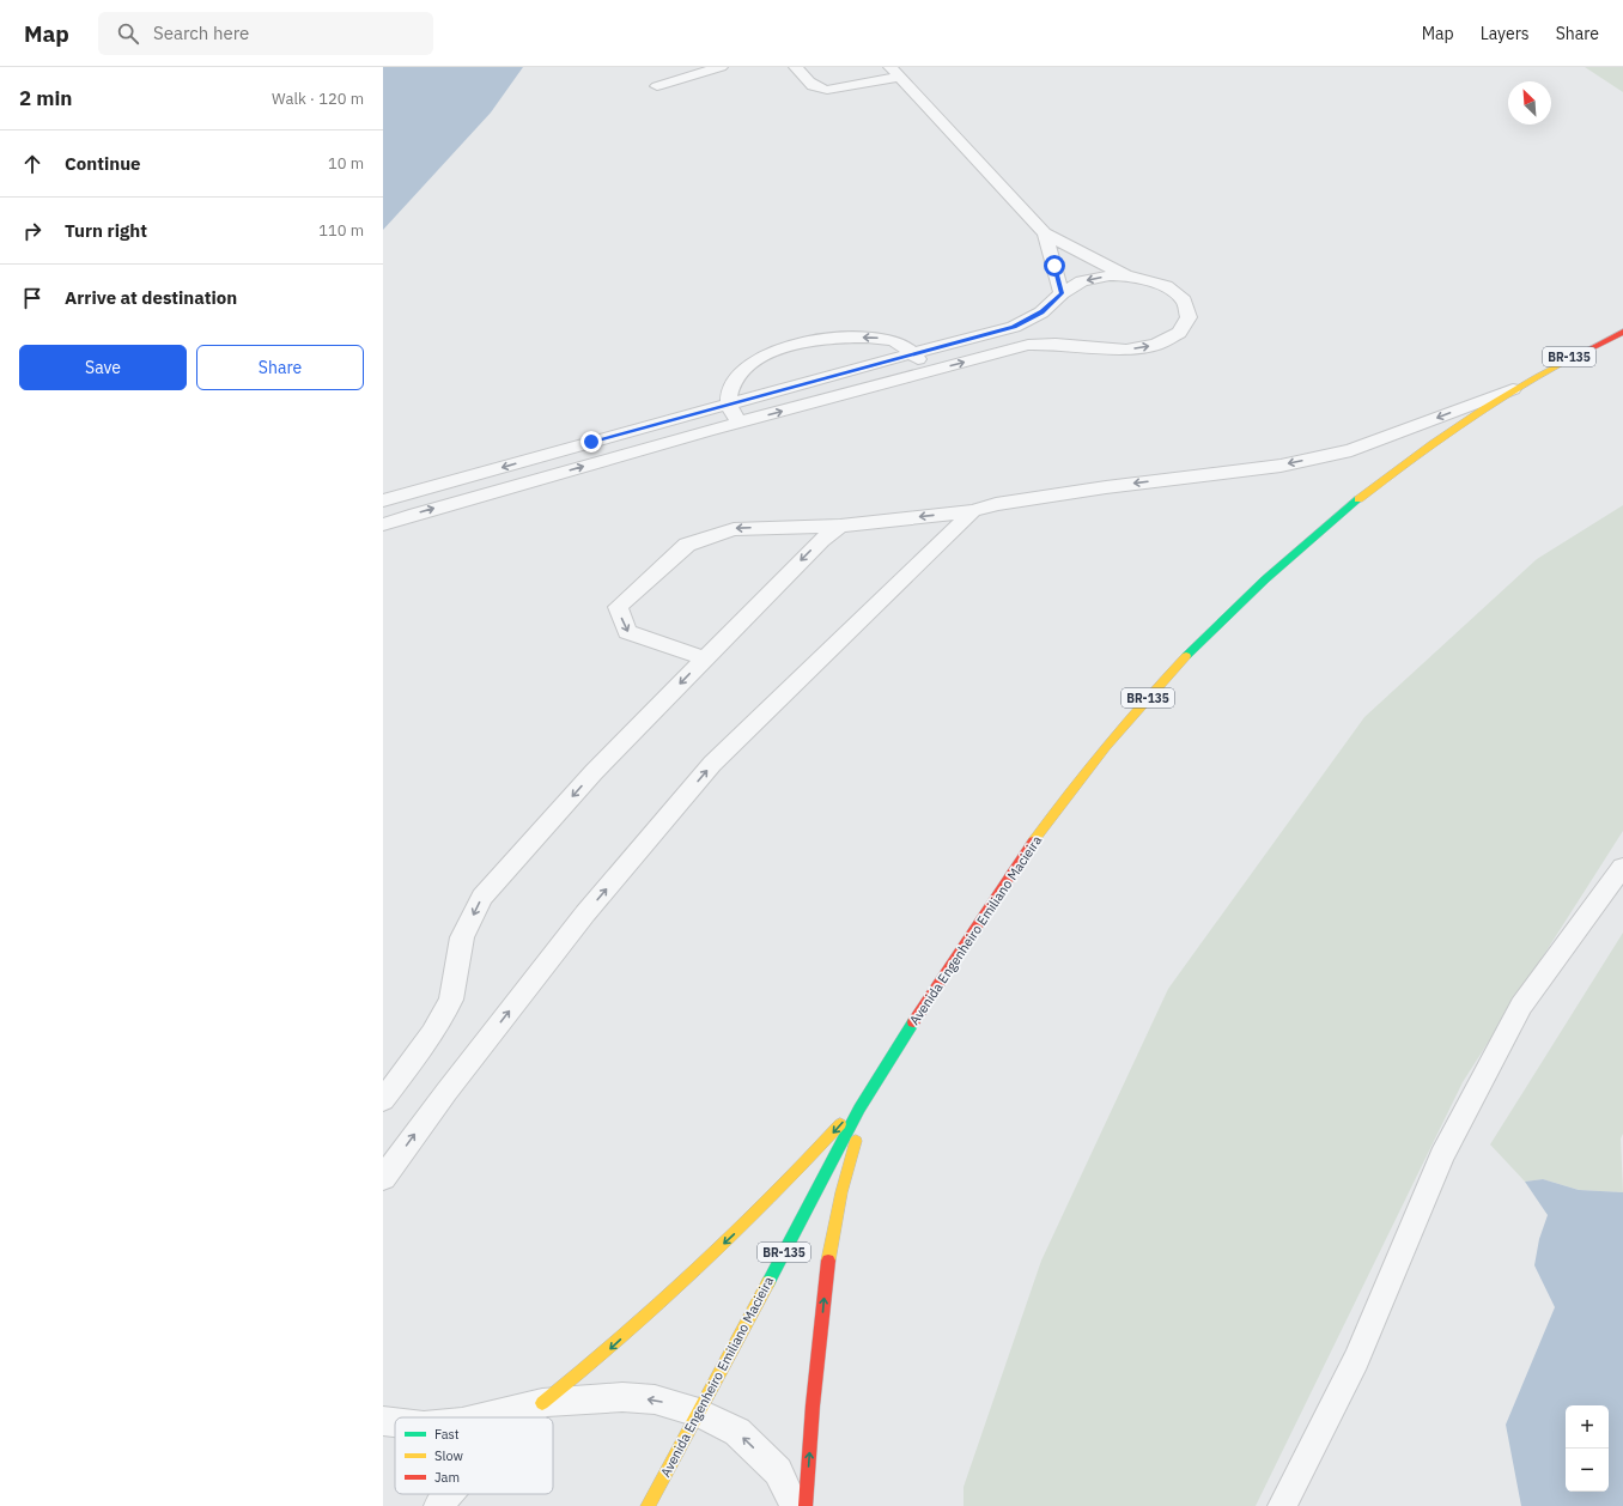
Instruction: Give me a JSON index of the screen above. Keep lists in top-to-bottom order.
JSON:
{
  "streets": {
    "highway": ["BR-135", "Avenida Engenheiro Emiliano Macieira"]
  },
  "legend": ["Fast", "Slow", "Jam"],
  "north": "top left",
  "page": {
    "header": "Map",
    "search": "Search here",
    "nav": ["Map", "Layers", "Share"],
    "heading": ["2 min", "Walk · 120 m"],
    "list": [
      ["Continue", "10 m"],
      ["Turn right", "110 m"],
      "Arrive at destination"
    ],
    "buttons": ["Save", "Share"],
    "map_buttons": ["+", "−"]
  }
}
